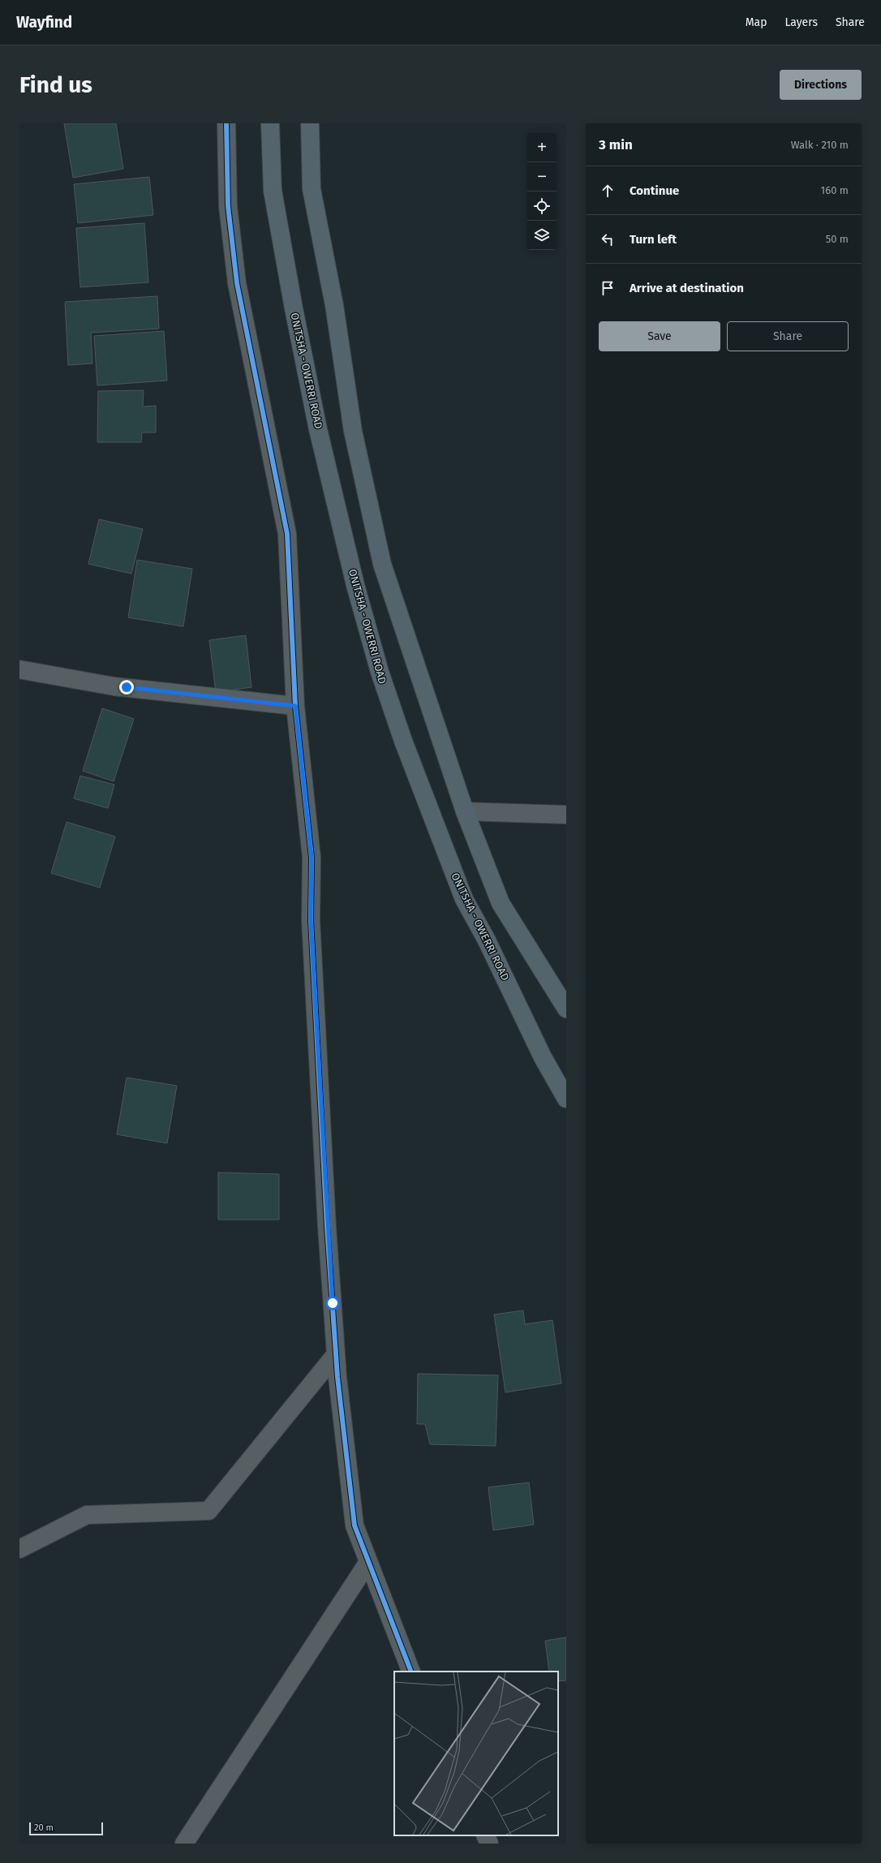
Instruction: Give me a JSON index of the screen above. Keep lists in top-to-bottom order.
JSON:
{
  "streets": {
    "highway": ["ONITSHA - OWERRI ROAD"]
  },
  "scale_bar": "20 m",
  "page": {
    "header": "Wayfind",
    "nav": ["Map", "Layers", "Share"],
    "buttons": [
      "Directions",
      ["Save", "Share"]
    ],
    "title": "Find us",
    "heading": ["3 min", "Walk · 210 m"],
    "map_buttons": ["+", "−"],
    "list": [
      ["Continue", "160 m"],
      ["Turn left", "50 m"],
      "Arrive at destination"
    ],
    "scale": "20 m"
  }
}
